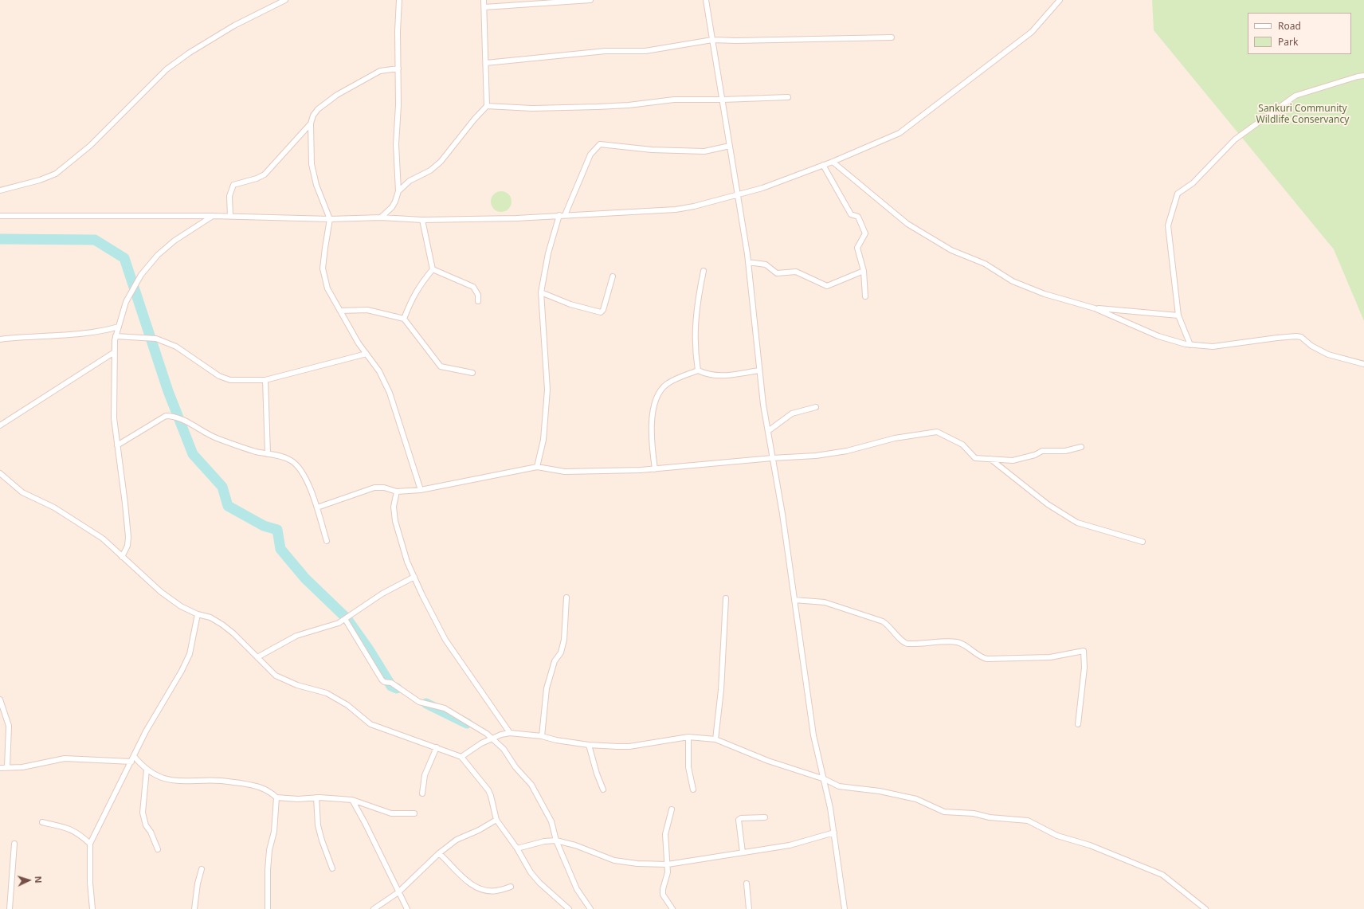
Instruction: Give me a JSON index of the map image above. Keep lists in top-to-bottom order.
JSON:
{
  "parks": ["Sankuri Community Wildlife Conservancy"],
  "legend": ["Road", "Park"],
  "north": "right"
}
